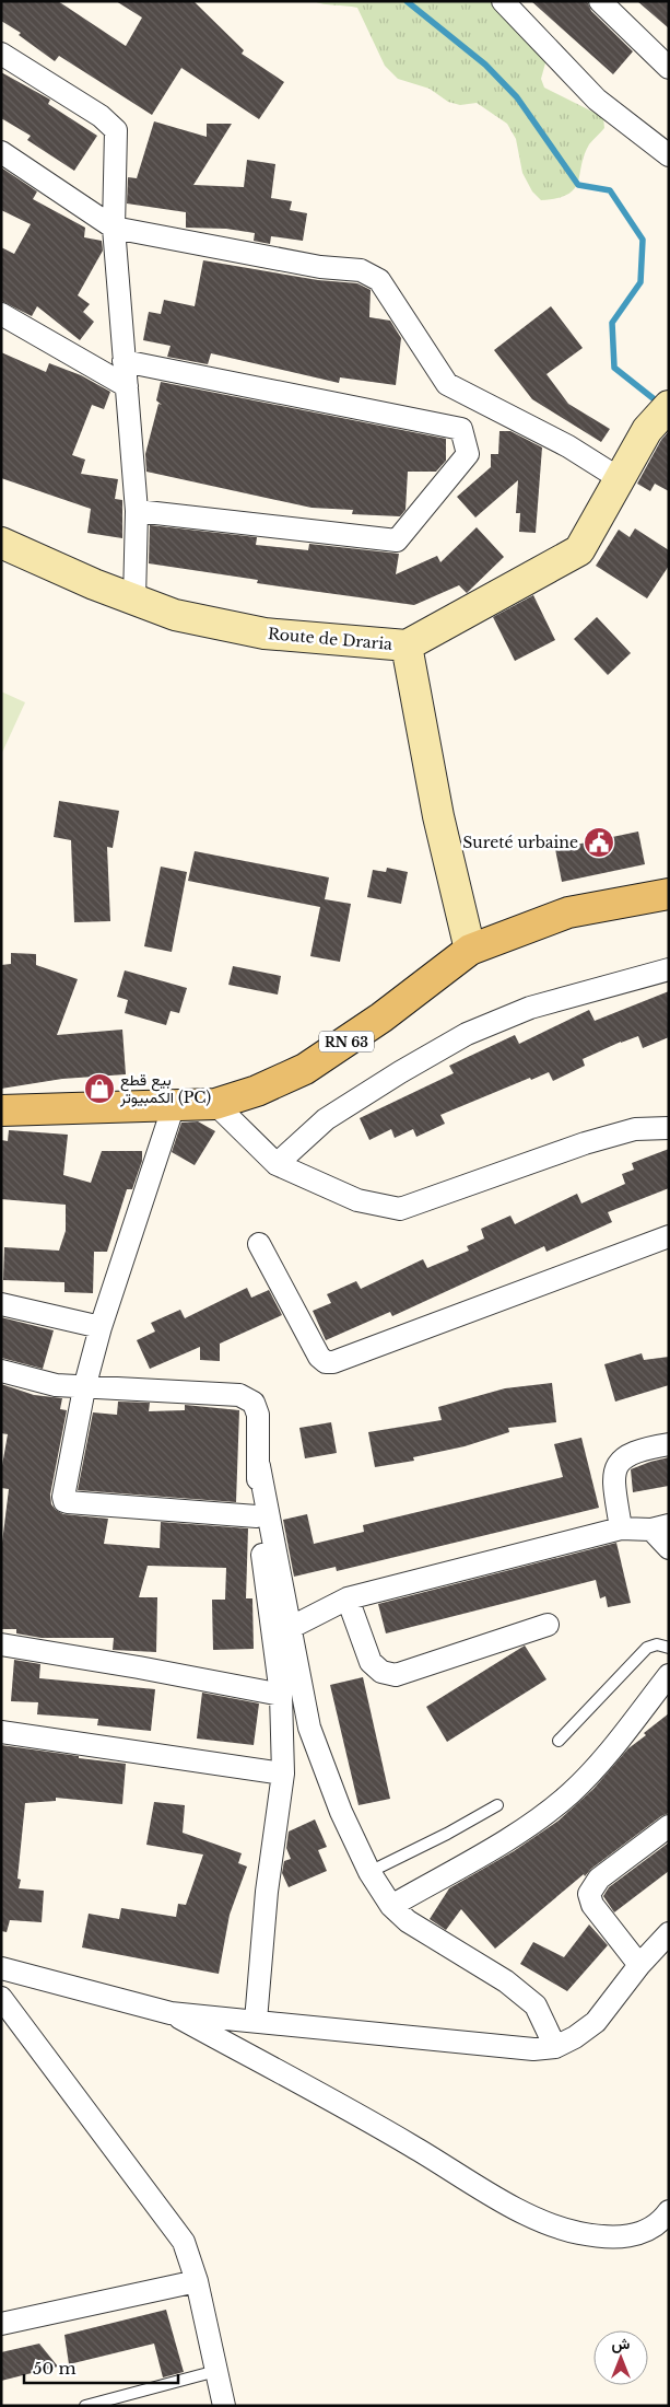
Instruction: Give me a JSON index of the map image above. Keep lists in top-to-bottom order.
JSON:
{
  "streets": {
    "main road": ["Route de Draria", "RN 63"]
  },
  "places": {
    "public building": ["Sureté urbaine"],
    "shop": ["بيع قطع الكمبيوتر (PC)"]
  },
  "scale_bar": "50 m",
  "north": "top"
}
